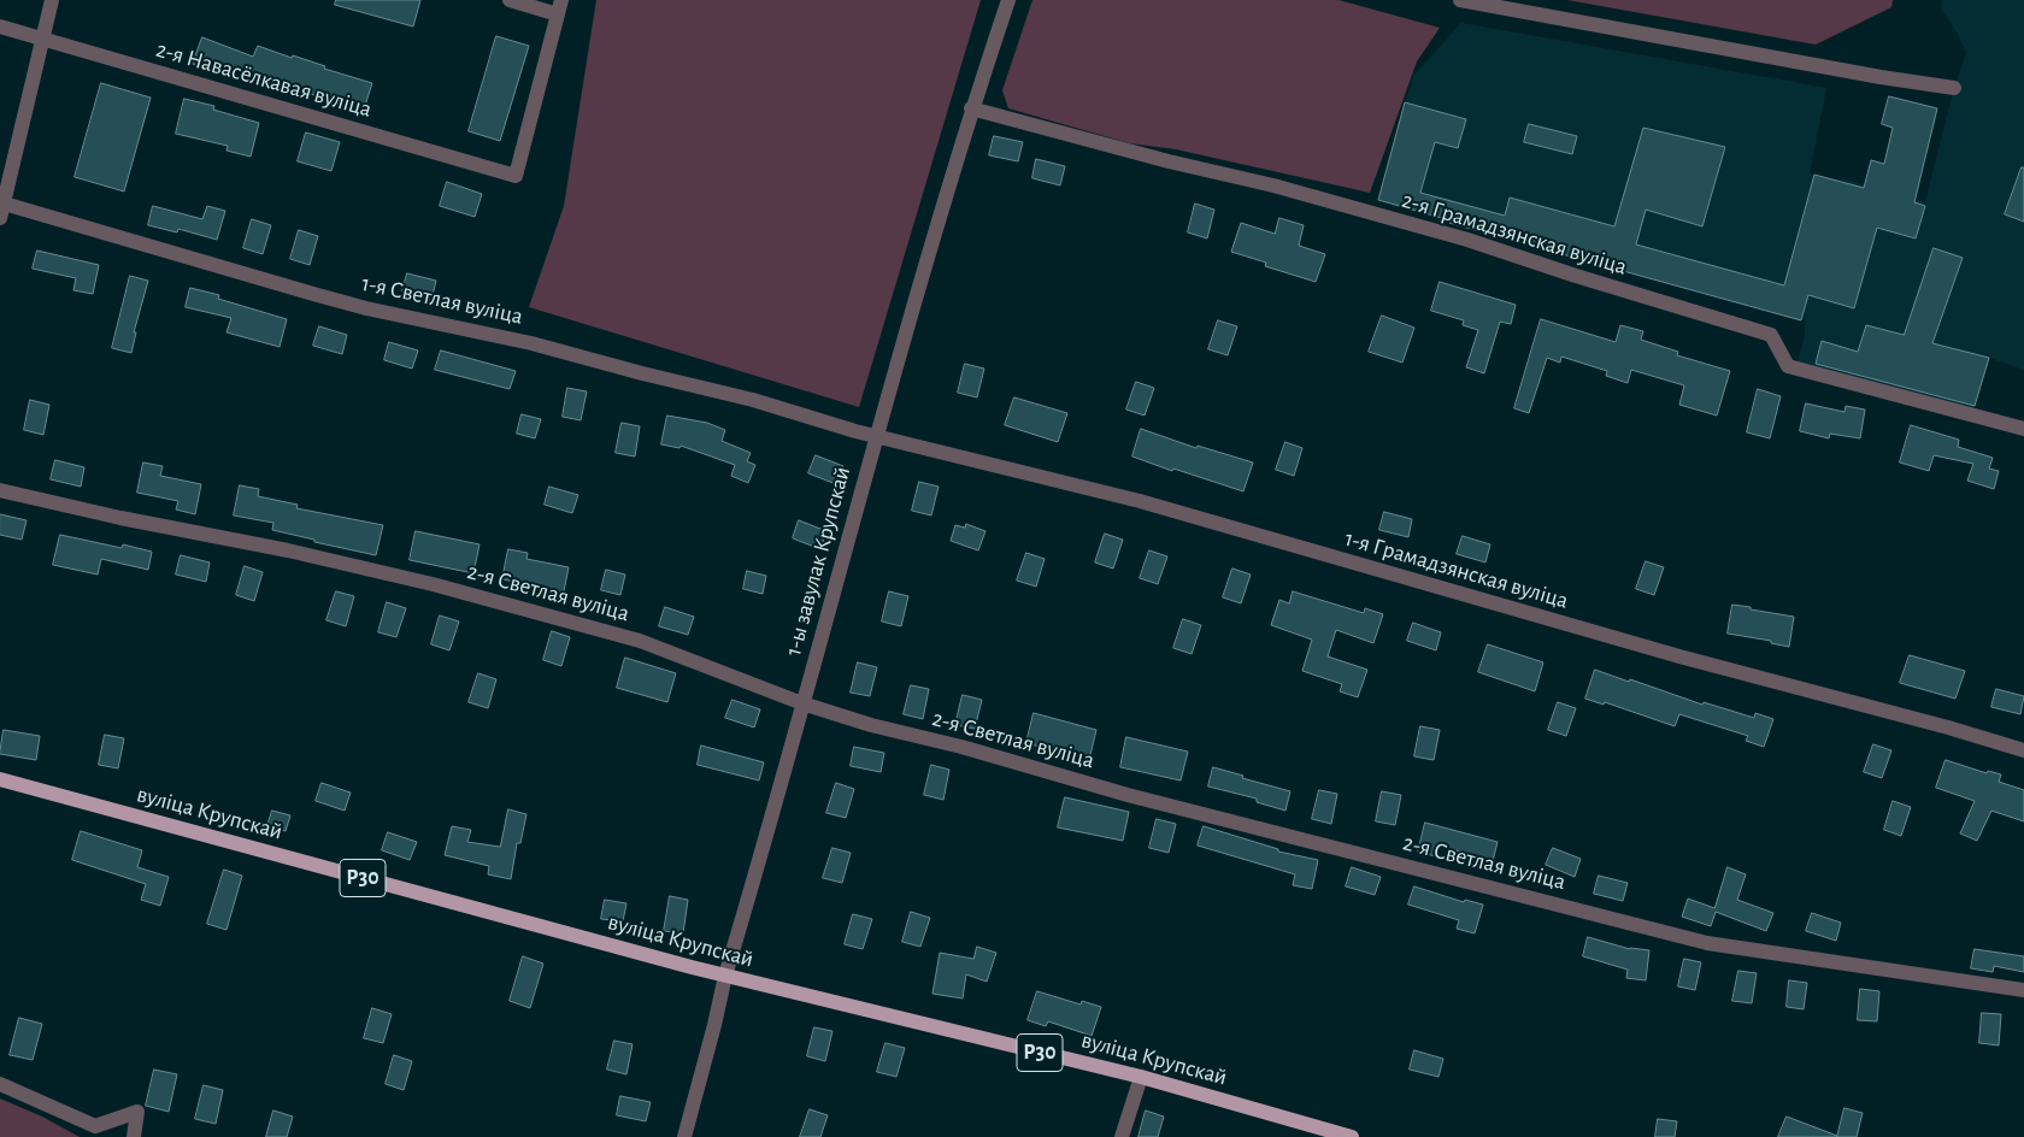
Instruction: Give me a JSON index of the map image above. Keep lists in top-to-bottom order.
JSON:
{
  "streets": {
    "main road": ["вуліца Крупскай", "Р30"],
    "street": [
      "2-я Навасёлкавая вуліца",
      "2-я Грамадзянская вуліца",
      "1-я Светлая вуліца",
      "1-ы завулак Крупскай",
      "1-я Грамадзянская вуліца",
      "2-я Светлая вуліца"
    ]
  },
  "crossings": [
    ["2-я Грамадзянская вуліца", "1-ы завулак Крупскай"],
    ["1-я Светлая вуліца", "1-ы завулак Крупскай"],
    ["1-я Светлая вуліца", "1-я Грамадзянская вуліца"],
    ["1-ы завулак Крупскай", "1-я Грамадзянская вуліца"],
    ["1-ы завулак Крупскай", "2-я Светлая вуліца"],
    ["1-ы завулак Крупскай", "вуліца Крупскай"]
  ]
}
